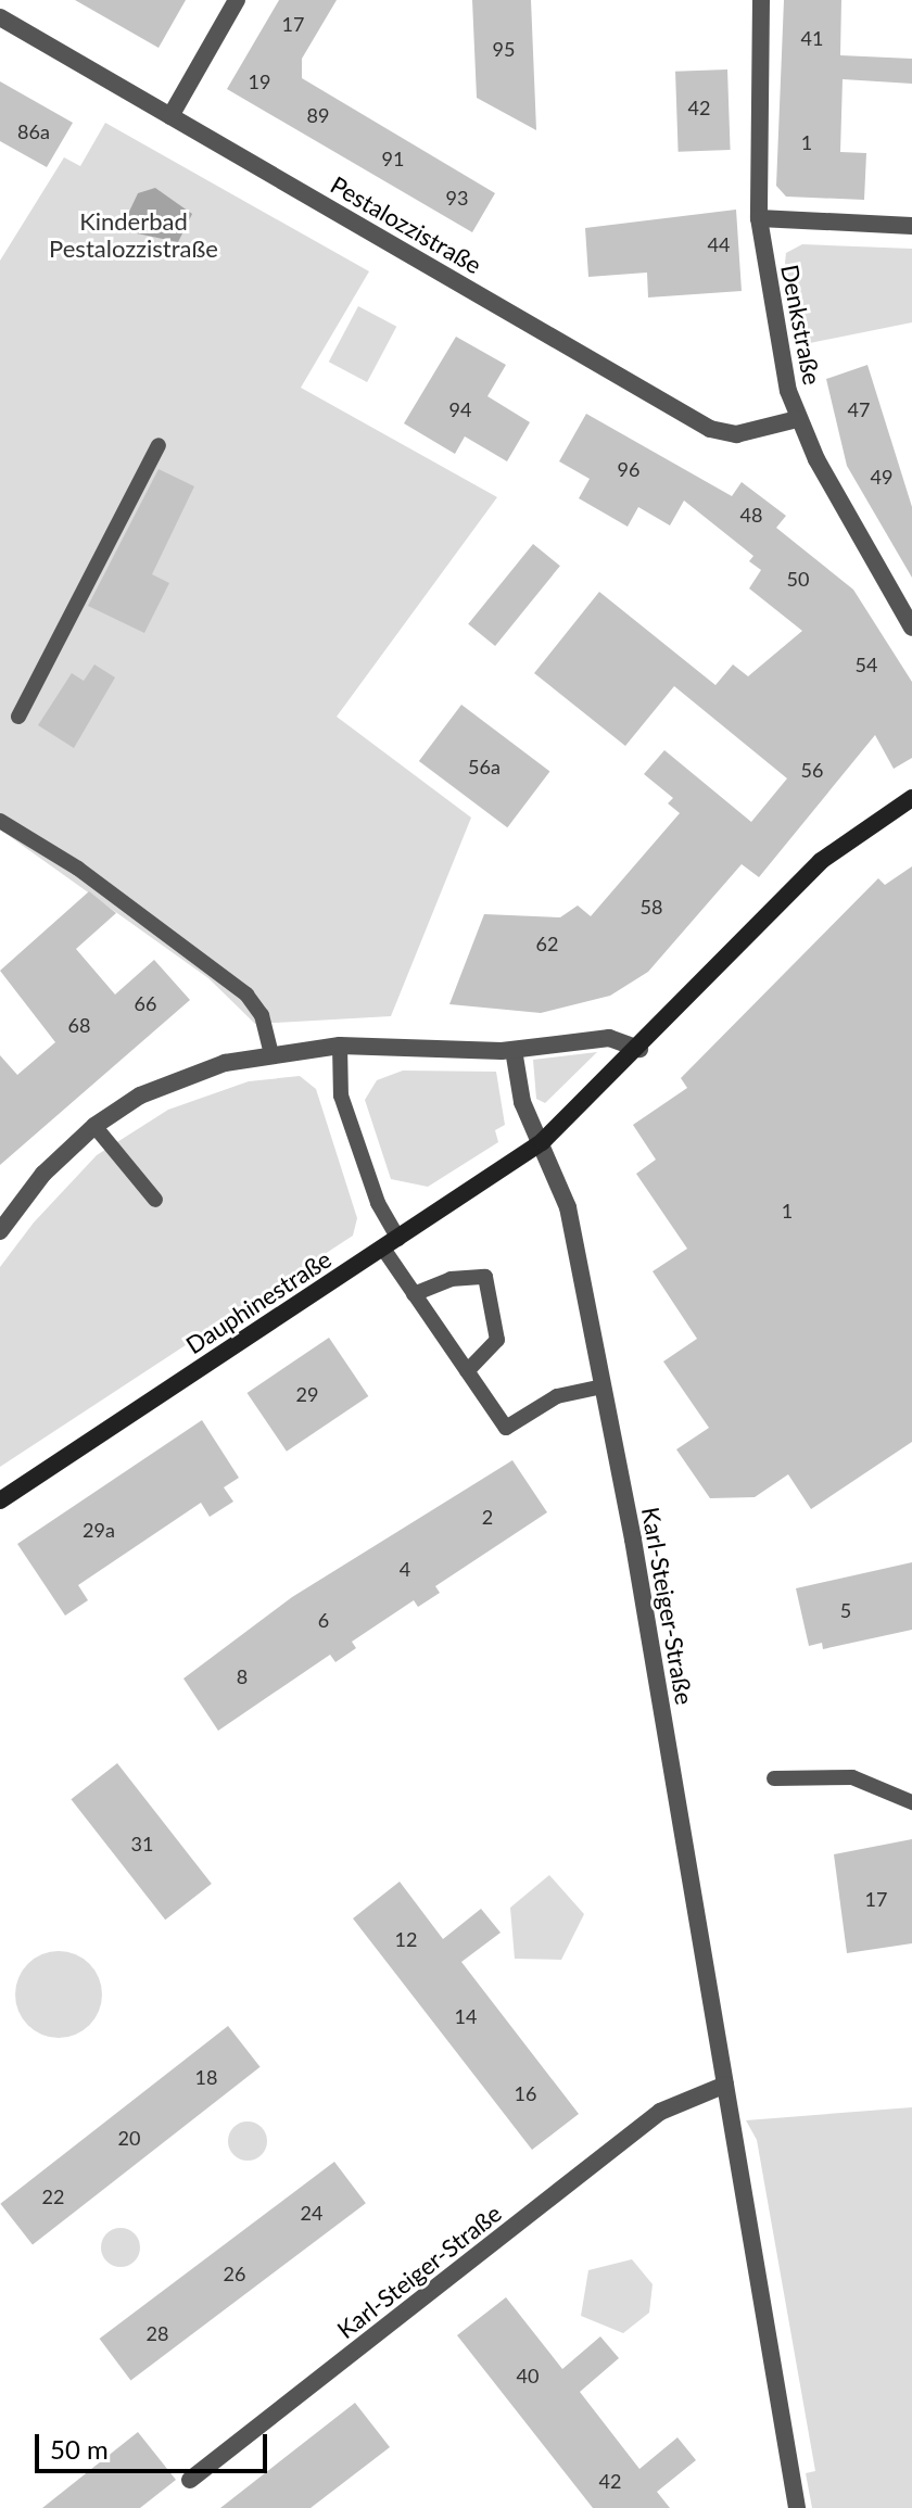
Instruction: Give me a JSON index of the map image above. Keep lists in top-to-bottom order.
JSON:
{
  "streets": {
    "main road": ["Dauphinestraße"],
    "street": ["Pestalozzistraße", "Denkstraße", "Karl-Steiger-Straße"]
  },
  "crossings": [
    ["Pestalozzistraße", "Denkstraße"],
    ["Dauphinestraße", "Karl-Steiger-Straße"]
  ],
  "parks": ["Kinderbad Pestalozzistraße"],
  "house_numbers": [
    "17",
    "41",
    "95",
    "19",
    "42",
    "89",
    "86a",
    "1",
    "91",
    "93",
    "44",
    "94",
    "47",
    "96",
    "49",
    "48",
    "50",
    "54",
    "56a",
    "56",
    "58",
    "62",
    "66",
    "68",
    "1",
    "29",
    "2",
    "29a",
    "4",
    "5",
    "6",
    "8",
    "31",
    "17",
    "12",
    "14",
    "18",
    "16",
    "20",
    "22",
    "24",
    "26",
    "28",
    "40",
    "42"
  ],
  "scale_bar": "50 m"
}
